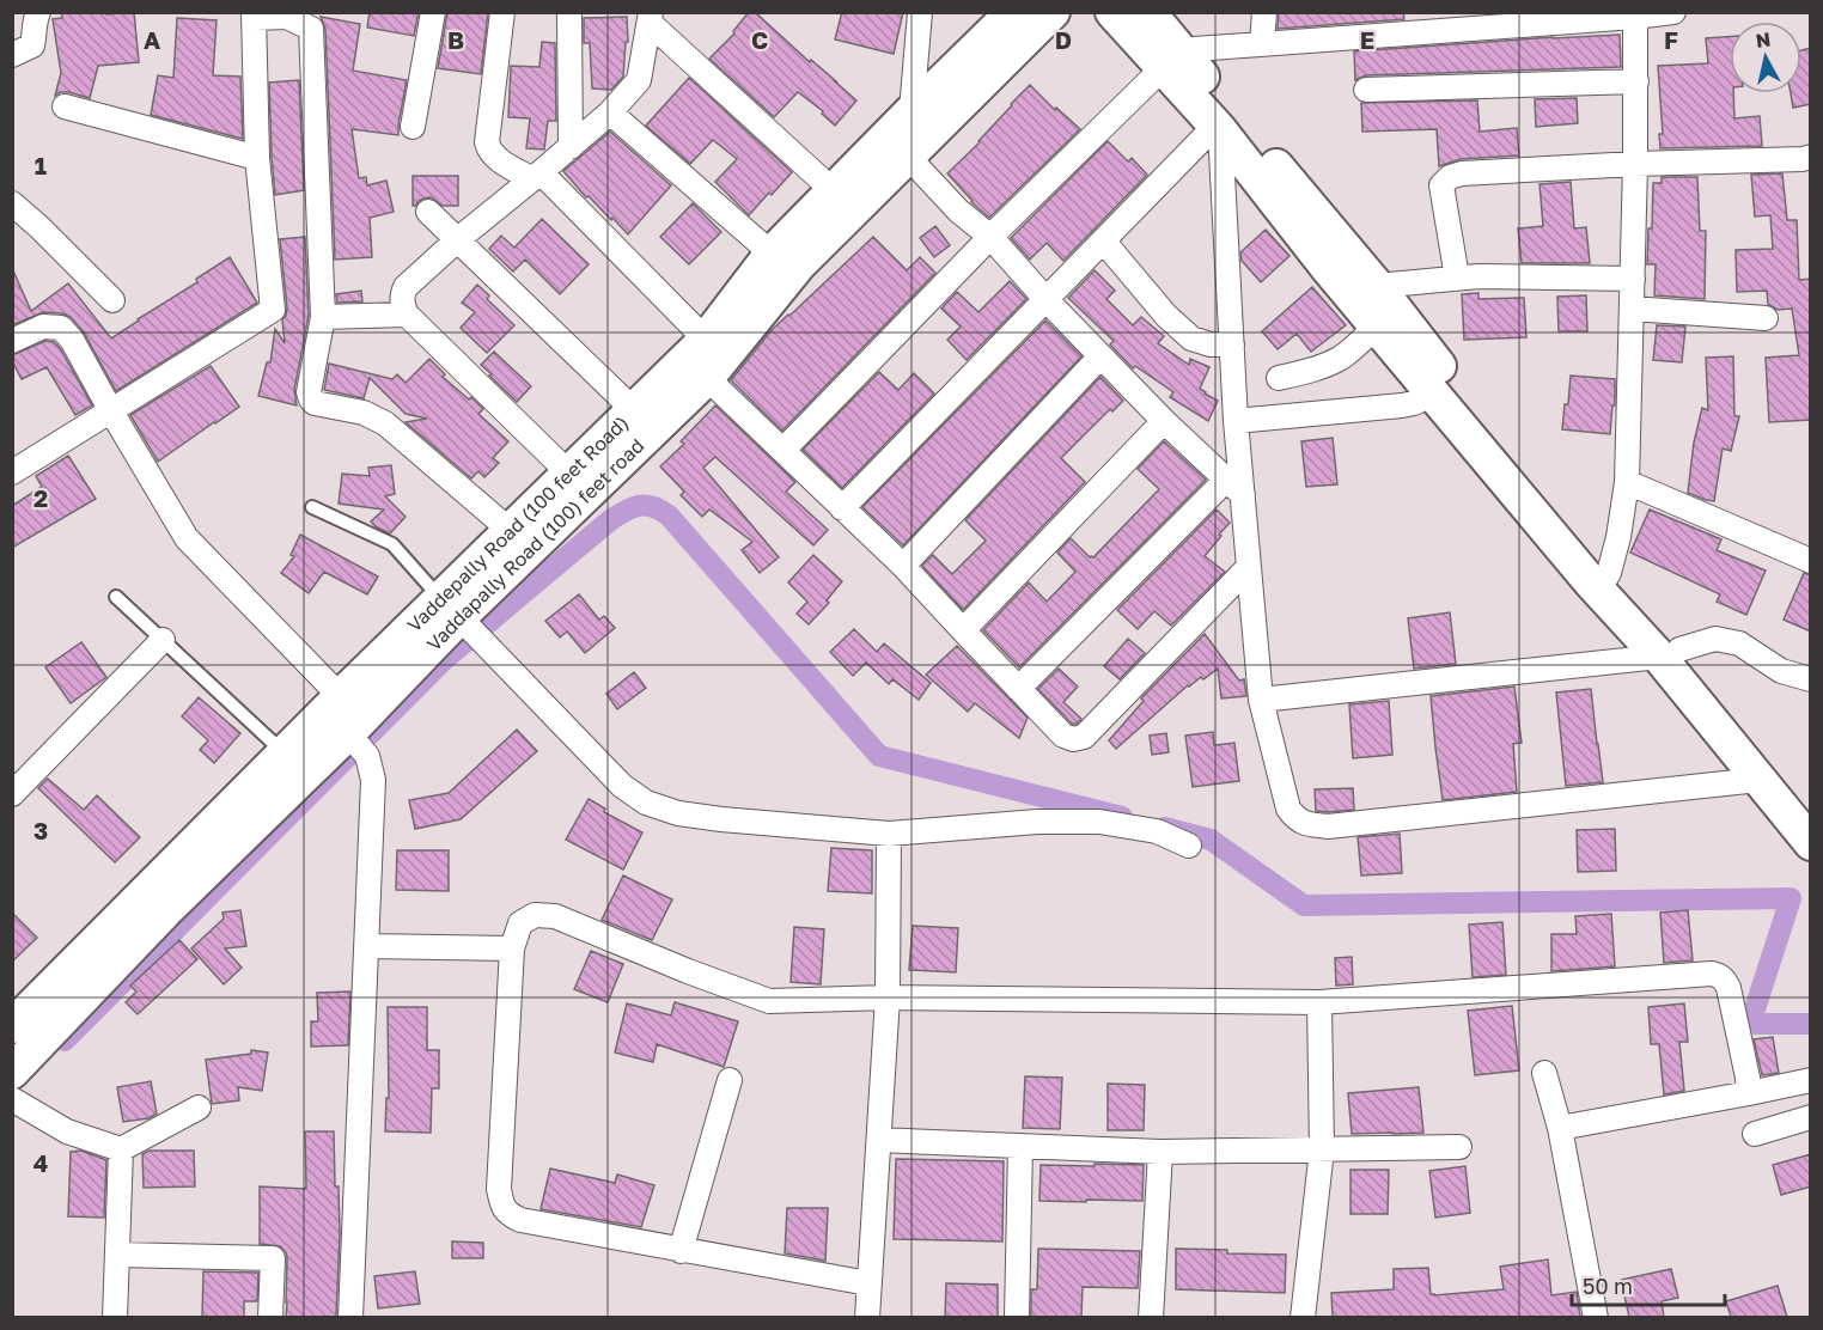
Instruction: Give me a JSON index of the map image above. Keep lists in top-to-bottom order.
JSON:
{
  "streets": {
    "main road": ["Vaddepally Road (100 feet Road)", "Vaddapally Road (100) feet road"]
  },
  "crossings": [
    ["Vaddepally Road (100 feet Road)", "Vaddapally Road (100) feet road"]
  ],
  "scale_bar": "50 m",
  "north": "top",
  "grid": {
    "columns": [
      "A",
      "B",
      "C",
      "D",
      "E",
      "F"
    ],
    "rows": [
      "1",
      "2",
      "3",
      "4"
    ]
  }
}
